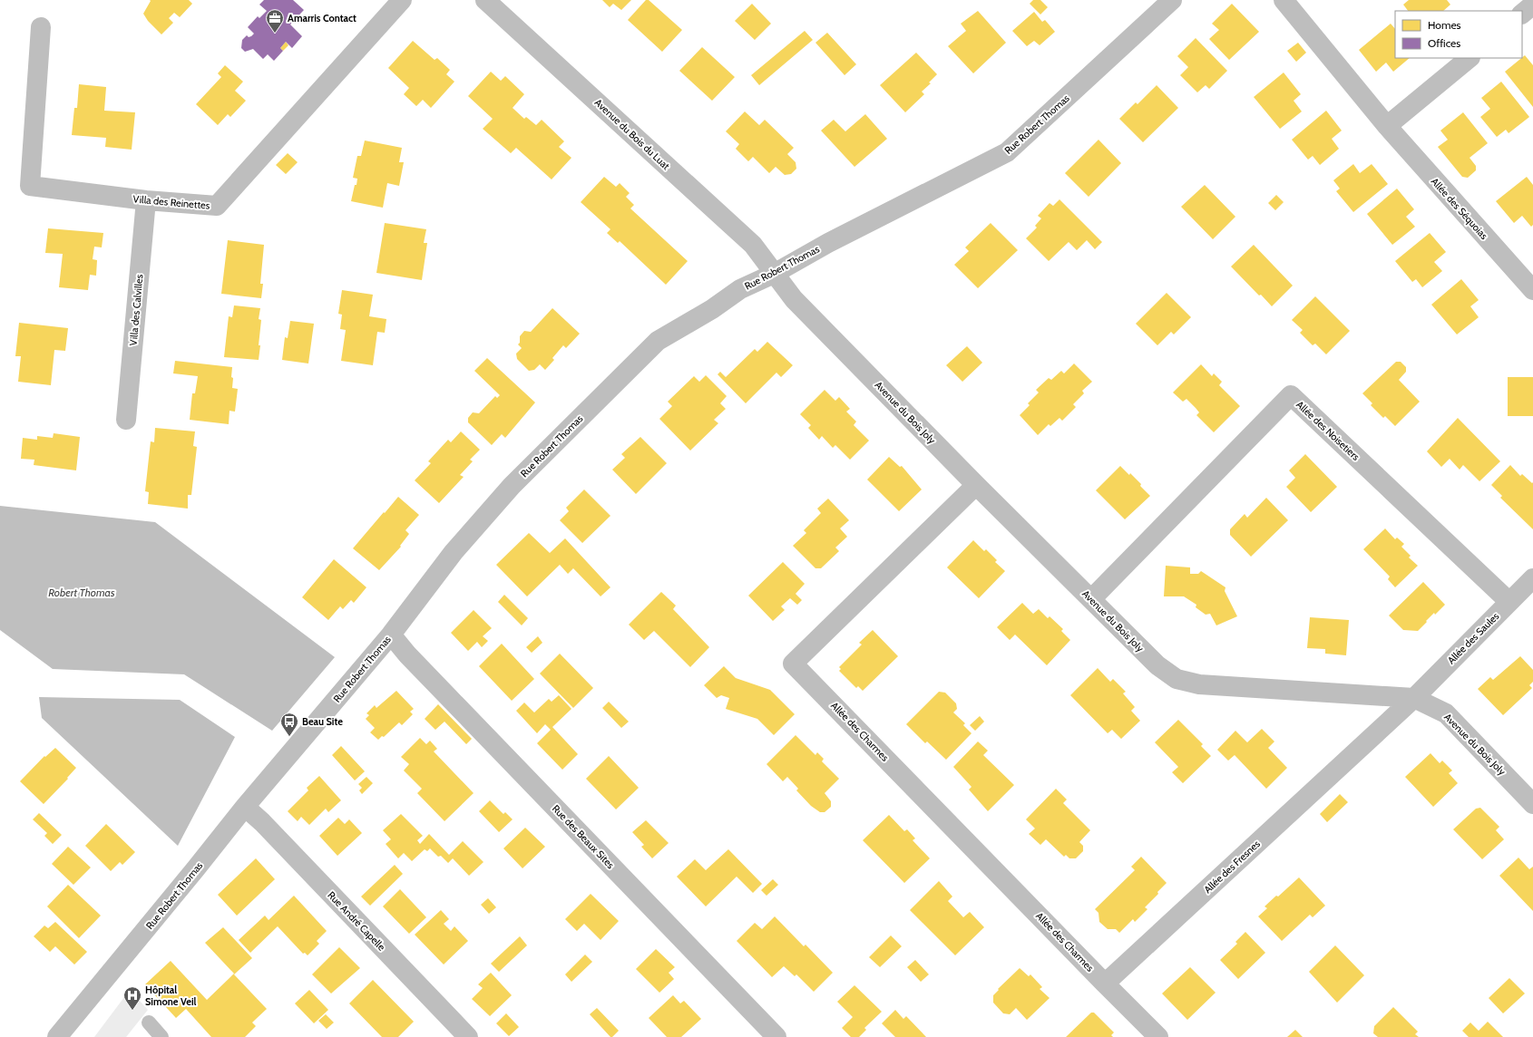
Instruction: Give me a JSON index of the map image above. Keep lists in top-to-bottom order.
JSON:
{
  "streets": {
    "street": [
      "Rue Robert Thomas",
      "Avenue du Bois du Luat",
      "Villa des Reinettes",
      "Allée des Séquoias",
      "Villa des Calvilles",
      "Avenue du Bois Joly",
      "Allée des Noisetiers",
      "Allée des Saules",
      "Allée des Charmes",
      "Rue des Beaux Sites",
      "Allée des Fresnes",
      "Rue André Capelle"
    ]
  },
  "crossings": [
    ["Rue Robert Thomas", "Avenue du Bois du Luat"],
    ["Rue Robert Thomas", "Avenue du Bois Joly"],
    ["Rue Robert Thomas", "Rue des Beaux Sites"],
    ["Rue Robert Thomas", "Rue André Capelle"],
    ["Avenue du Bois du Luat", "Avenue du Bois Joly"],
    ["Villa des Reinettes", "Villa des Calvilles"],
    ["Avenue du Bois Joly", "Allée des Noisetiers"],
    ["Avenue du Bois Joly", "Allée des Saules"],
    ["Avenue du Bois Joly", "Allée des Charmes"],
    ["Avenue du Bois Joly", "Allée des Fresnes"],
    ["Allée des Noisetiers", "Allée des Saules"],
    ["Allée des Saules", "Allée des Fresnes"],
    ["Allée des Charmes", "Allée des Fresnes"]
  ],
  "water": ["Robert Thomas"],
  "places": {
    "office": ["Amarris Contact"],
    "bus stop": ["Beau Site"],
    "hospital": ["Hôpital Simone Veil"]
  },
  "legend": ["Homes", "Offices"]
}
